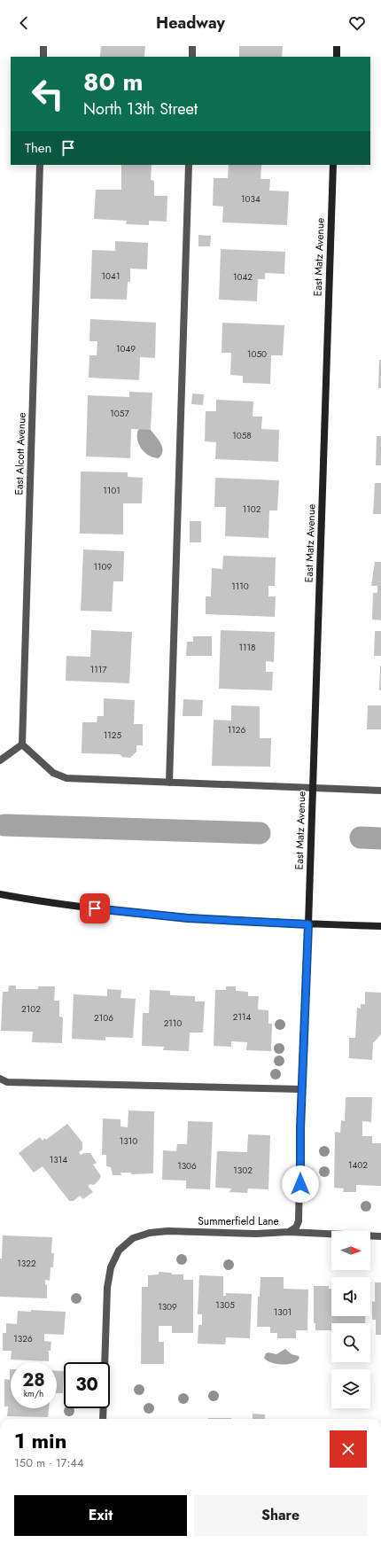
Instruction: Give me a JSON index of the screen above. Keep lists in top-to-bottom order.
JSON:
{
  "streets": {
    "street": ["East Matz Avenue", "East Alcott Avenue", "Summerfield Lane"]
  },
  "crossings": [
    ["East Matz Avenue", "Summerfield Lane"]
  ],
  "house_numbers": [
    "1034",
    "1041",
    "1042",
    "1049",
    "1050",
    "1057",
    "1058",
    "1101",
    "1102",
    "1109",
    "1110",
    "1118",
    "1117",
    "1126",
    "1125",
    "2102",
    "2114",
    "2106",
    "2110",
    "1310",
    "1314",
    "1402",
    "1306",
    "1302",
    "1322",
    "1305",
    "1309",
    "1301",
    "1326"
  ],
  "north": "right",
  "page": {
    "header": "Headway",
    "turn": ["80 m", "North 13th Street"],
    "then": "Then",
    "speed": "28 km/h",
    "limit": "30",
    "heading": ["1 min", "150 m · 17:44"],
    "buttons": ["Exit", "Share"]
  }
}
